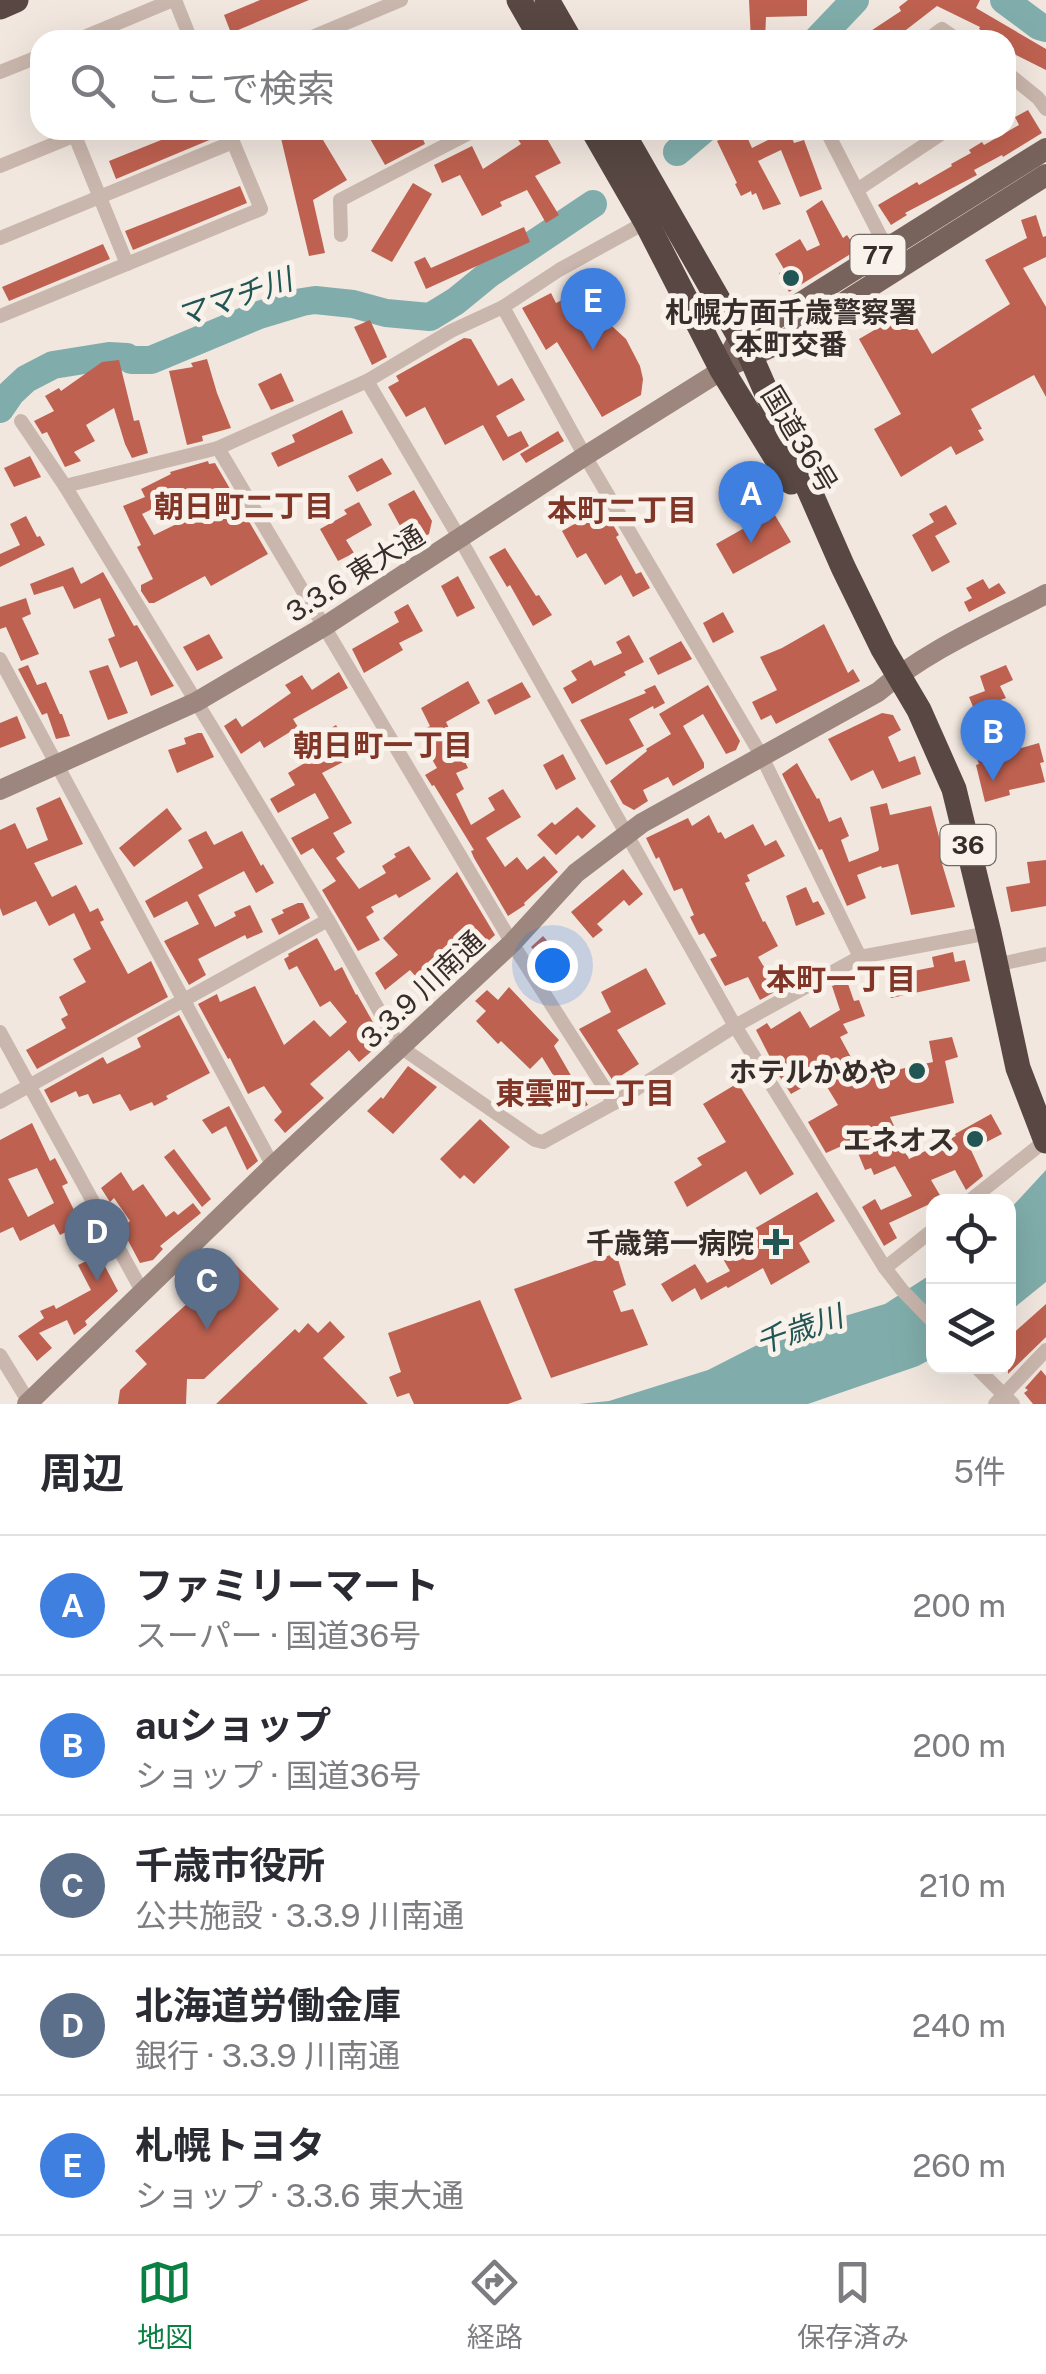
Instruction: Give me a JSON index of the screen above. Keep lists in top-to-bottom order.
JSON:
{
  "streets": {
    "highway": ["国道36号", "36"],
    "main road": ["77"],
    "street": ["3.3.6 東大通", "3.3.9 川南通"]
  },
  "crossings": [
    ["77", "国道36号"],
    ["国道36号", "3.3.6 東大通"],
    ["国道36号", "3.3.9 川南通"]
  ],
  "districts": [
    "朝日町二丁目",
    "本町二丁目",
    "朝日町一丁目",
    "本町一丁目",
    "東雲町一丁目"
  ],
  "water": ["ママチ川", "千歳川"],
  "places": {
    "other": ["札幌方面千歳警察署 本町交番", "ホテルかめや", "エネオス"],
    "health": ["千歳第一病院"]
  },
  "page": {
    "search": "ここで検索",
    "pins": [
      "E",
      "A",
      "B",
      "D",
      "C"
    ],
    "heading": ["周辺", "5件"],
    "list": [
      {
        "mark": "A",
        "name": "ファミリーマート",
        "note": "スーパー · 国道36号",
        "value": "200 m"
      },
      {
        "mark": "B",
        "name": "auショップ",
        "note": "ショップ · 国道36号",
        "value": "200 m"
      },
      {
        "mark": "C",
        "name": "千歳市役所",
        "note": "公共施設 · 3.3.9 川南通",
        "value": "210 m"
      },
      {
        "mark": "D",
        "name": "北海道労働金庫",
        "note": "銀行 · 3.3.9 川南通",
        "value": "240 m"
      },
      {
        "mark": "E",
        "name": "札幌トヨタ",
        "note": "ショップ · 3.3.6 東大通",
        "value": "260 m"
      }
    ],
    "nav": ["地図", "経路", "保存済み"]
  }
}
